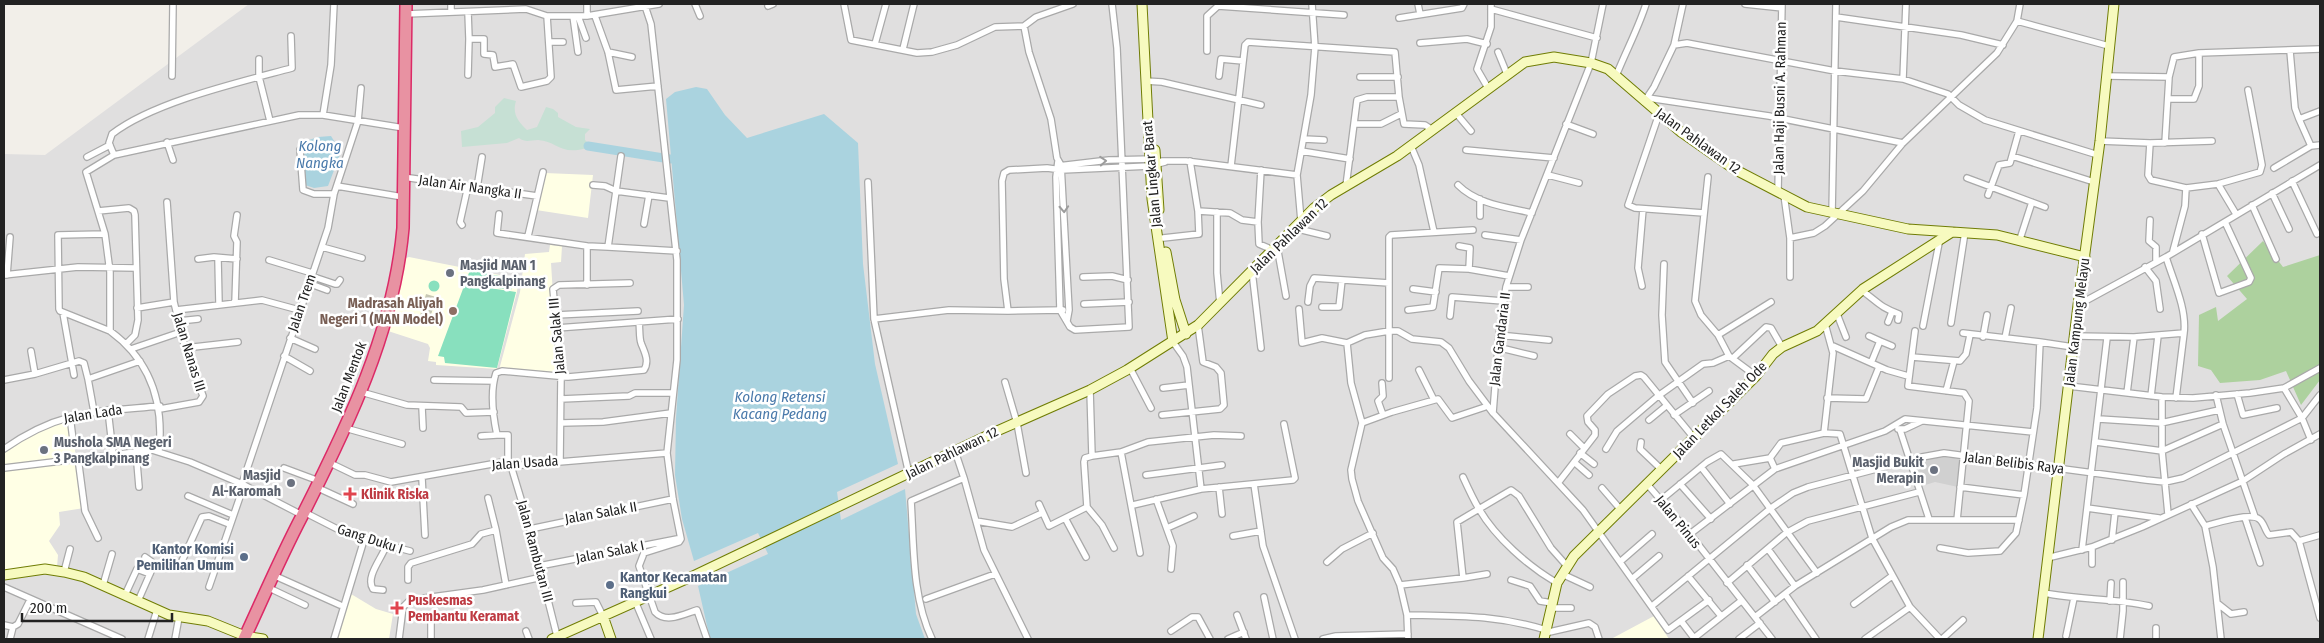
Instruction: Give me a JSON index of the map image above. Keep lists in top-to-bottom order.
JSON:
{
  "streets": {
    "highway": ["Jalan Mentok"],
    "main road": [
      "Jalan Pahlawan 12",
      "Jalan Lingkar Barat",
      "Jalan Kampung Melayu",
      "Jalan Letkol Saleh Ode"
    ],
    "street": [
      "Jalan Haji Busni A. Rahman",
      "Jalan Air Nangka II",
      "Jalan Trem",
      "Jalan Salak III",
      "Jalan Gandaria II",
      "Jalan Nanas III",
      "Jalan Lada",
      "Jalan Usada",
      "Jalan Belibis Raya",
      "Jalan Salak II",
      "Jalan Pinus",
      "Gang Duku I",
      "Jalan Rambutan III",
      "Jalan Salak I"
    ]
  },
  "crossings": [
    ["Jalan Haji Busni A. Rahman", "Jalan Pahlawan 12"],
    ["Jalan Pahlawan 12", "Jalan Lingkar Barat"],
    ["Jalan Pahlawan 12", "Jalan Kampung Melayu"],
    ["Jalan Pahlawan 12", "Jalan Gandaria II"],
    ["Jalan Pahlawan 12", "Jalan Letkol Saleh Ode"],
    ["Jalan Pahlawan 12", "Jalan Rambutan III"],
    ["Jalan Air Nangka II", "Jalan Mentok"],
    ["Jalan Trem", "Gang Duku I"],
    ["Jalan Kampung Melayu", "Jalan Belibis Raya"],
    ["Jalan Salak III", "Jalan Usada"],
    ["Jalan Nanas III", "Jalan Lada"],
    ["Jalan Mentok", "Jalan Usada"],
    ["Jalan Mentok", "Gang Duku I"],
    ["Jalan Letkol Saleh Ode", "Jalan Pinus"],
    ["Jalan Usada", "Jalan Rambutan III"],
    ["Jalan Belibis Raya", "Jalan Pinus"],
    ["Jalan Salak II", "Jalan Rambutan III"],
    ["Jalan Rambutan III", "Jalan Salak I"]
  ],
  "water": ["Kolong Nangka", "Kolong Retensi Kacang Pedang"],
  "places": {
    "other": [
      "Masjid MAN 1 Pangkalpinang",
      "Madrasah Aliyah Negeri 1 (MAN Model)",
      "Mushola SMA Negeri 3 Pangkalpinang",
      "Masjid Bukit Merapin",
      "Masjid Al-Karomah",
      "Kantor Komisi Pemilihan Umum",
      "Kantor Kecamatan Rangkui"
    ],
    "health": ["Klinik Riska", "Puskesmas Pembantu Keramat"]
  },
  "scale_bar": "200 m"
}
